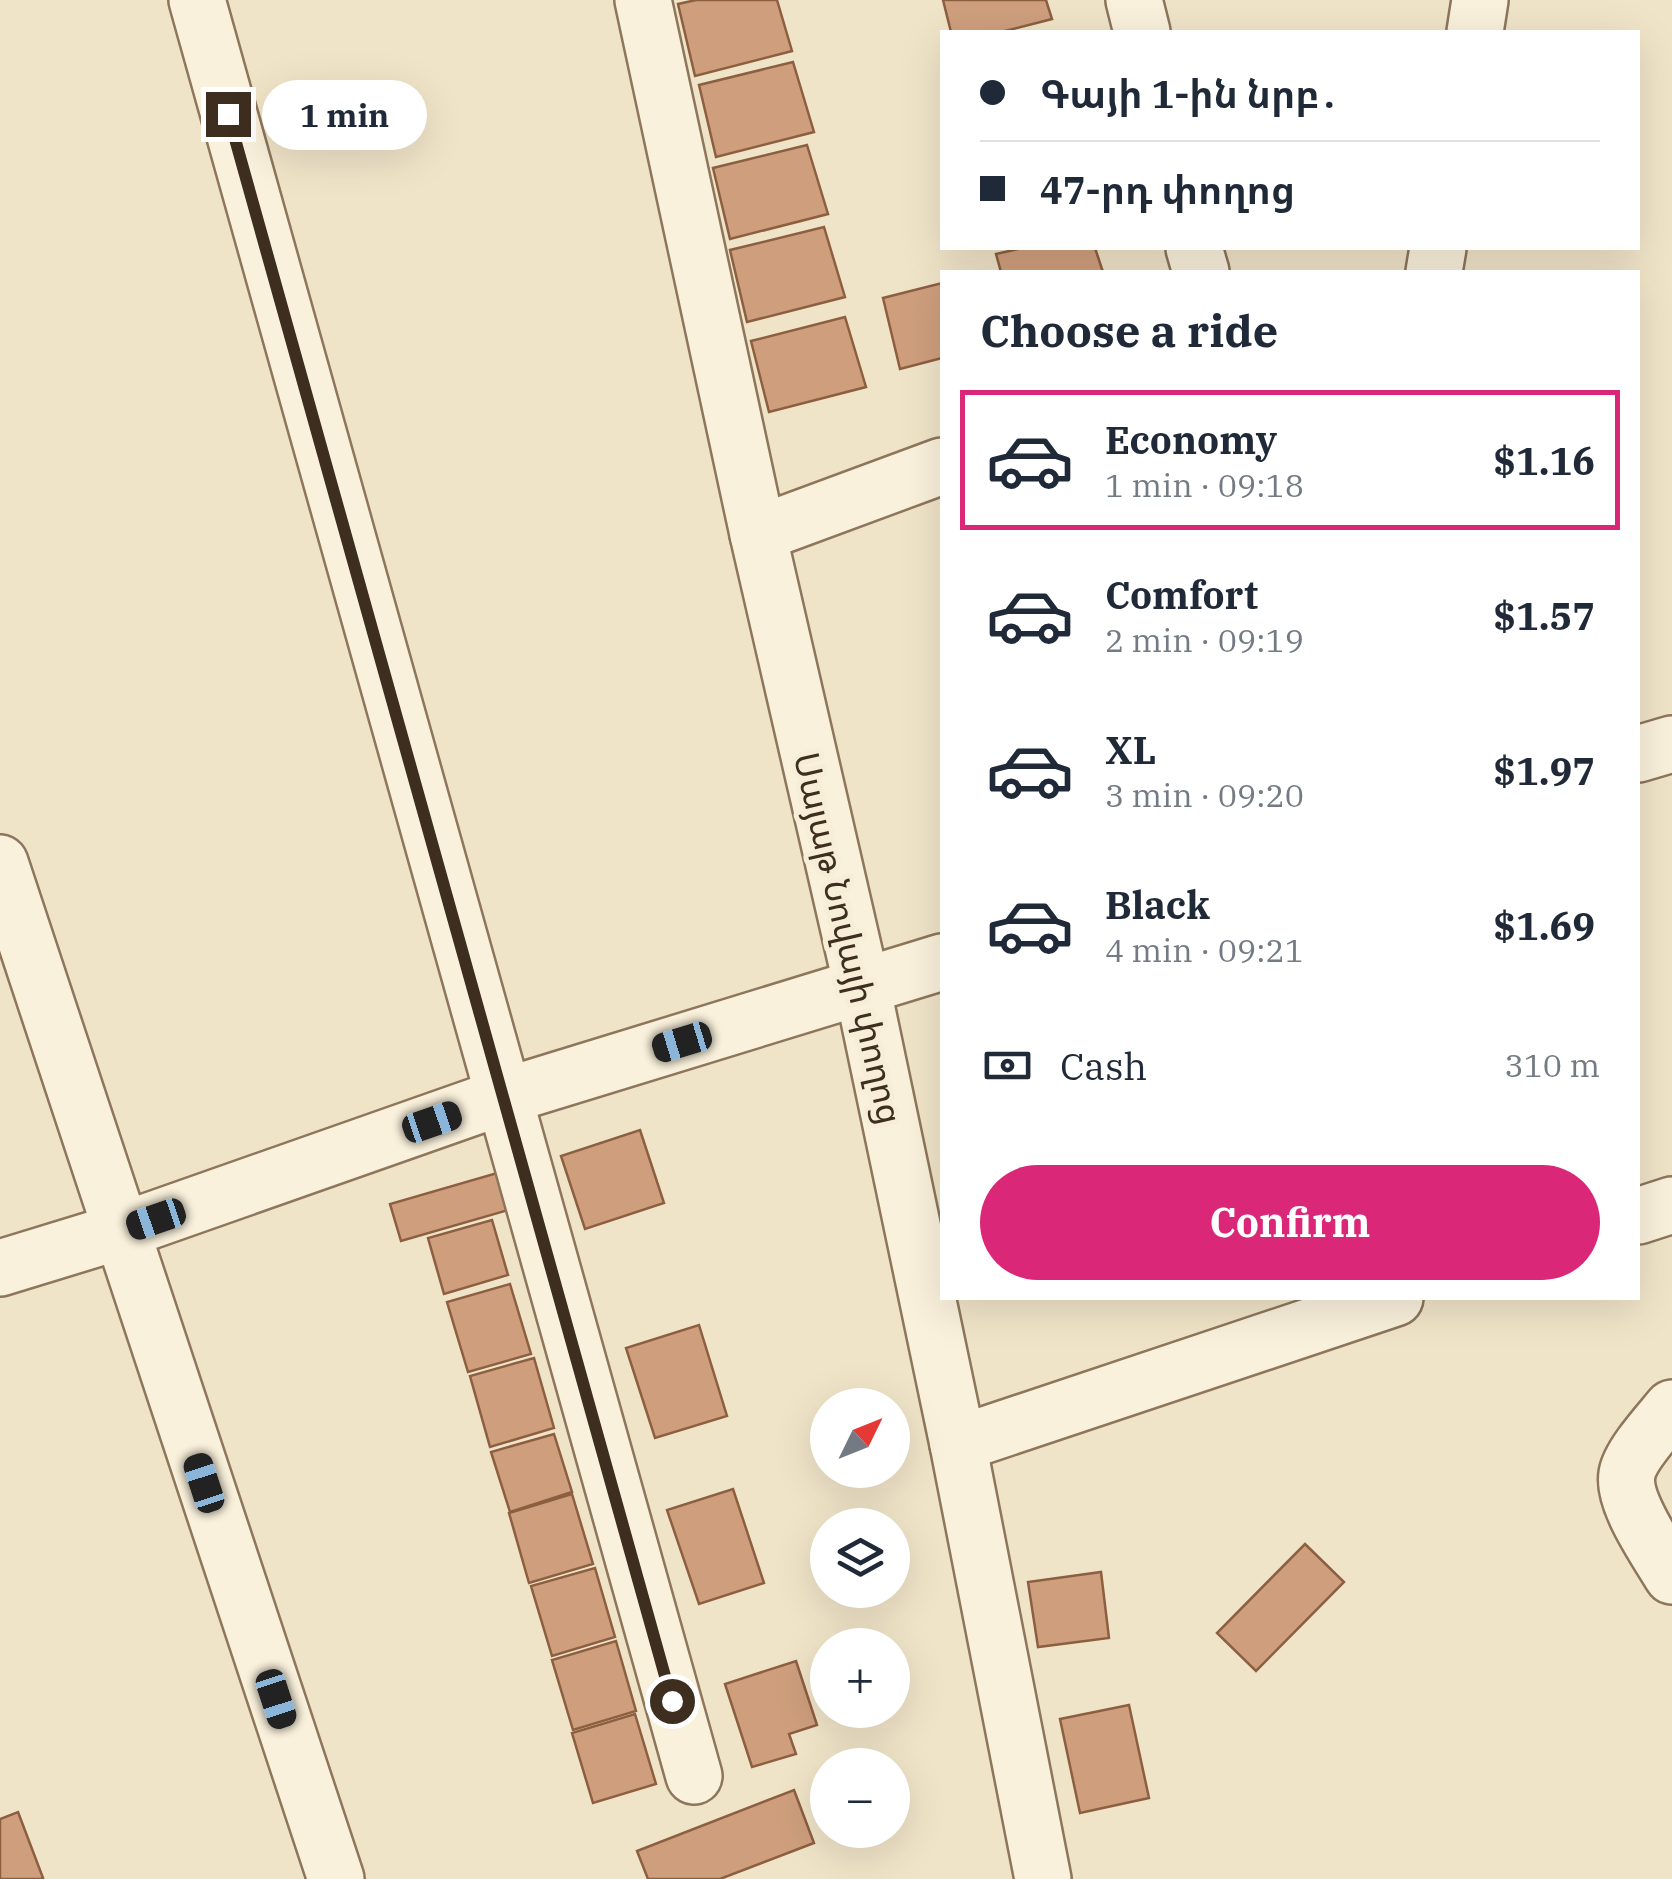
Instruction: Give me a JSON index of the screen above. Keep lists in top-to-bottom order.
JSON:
{
  "streets": {
    "street": ["Սայաթ Նովայի փողոց"]
  },
  "north": "top right",
  "page": {
    "banner": ["Գայի 1-ին նրբ․", "47-րդ փողոց"],
    "bubble": "1 min",
    "heading": "Choose a ride",
    "list": [
      {
        "name": "Economy",
        "note": "1 min · 09:18",
        "value": "$1.16"
      },
      {
        "name": "Comfort",
        "note": "2 min · 09:19",
        "value": "$1.57"
      },
      {
        "name": "XL",
        "note": "3 min · 09:20",
        "value": "$1.97"
      },
      {
        "name": "Black",
        "note": "4 min · 09:21",
        "value": "$1.69"
      }
    ],
    "pay": ["Cash", "310 m"],
    "buttons": "Confirm",
    "map_buttons": ["+", "−"]
  }
}
